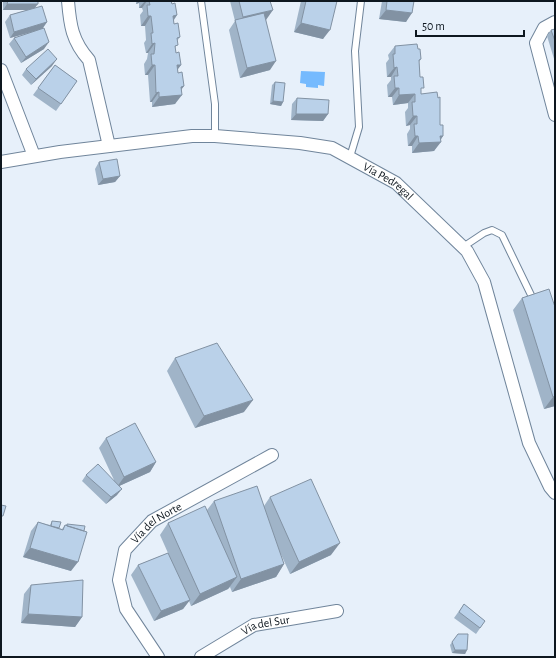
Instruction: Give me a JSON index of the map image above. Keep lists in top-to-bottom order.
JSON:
{
  "streets": {
    "street": ["Vía Pedregal", "Vía del Norte", "Vía del Sur"]
  },
  "scale_bar": "50 m"
}
